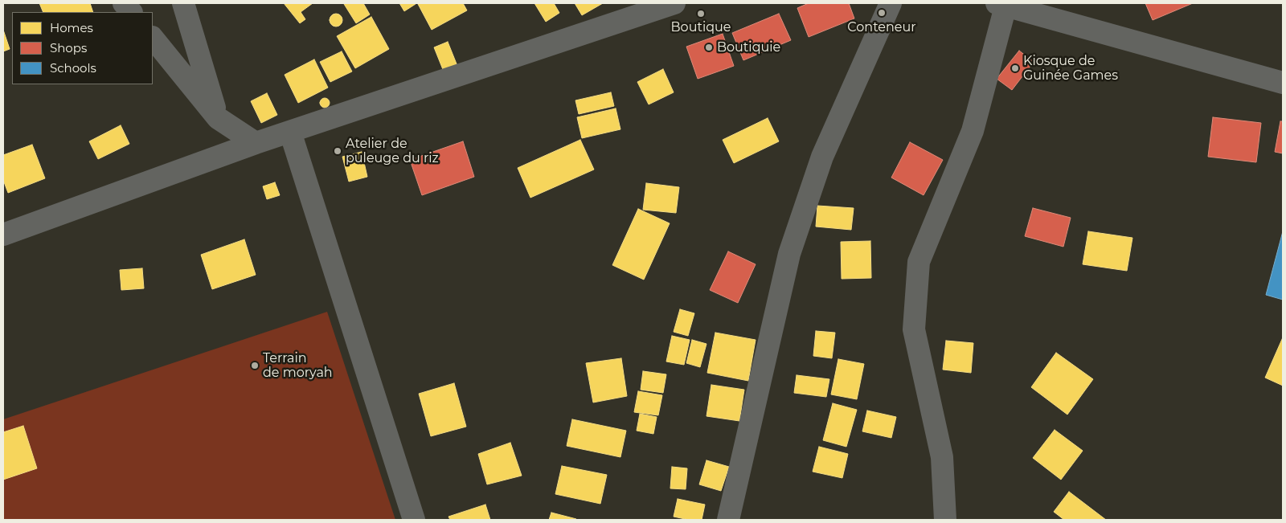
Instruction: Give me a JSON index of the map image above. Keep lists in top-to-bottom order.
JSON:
{
  "places": [
    "Conteneur",
    "Boutique",
    "Boutiquie",
    "Kiosque de Guinée Games",
    "Atelier de puleuge du riz",
    "Terrain de moryah"
  ],
  "legend": ["Homes", "Shops", "Schools"]
}
